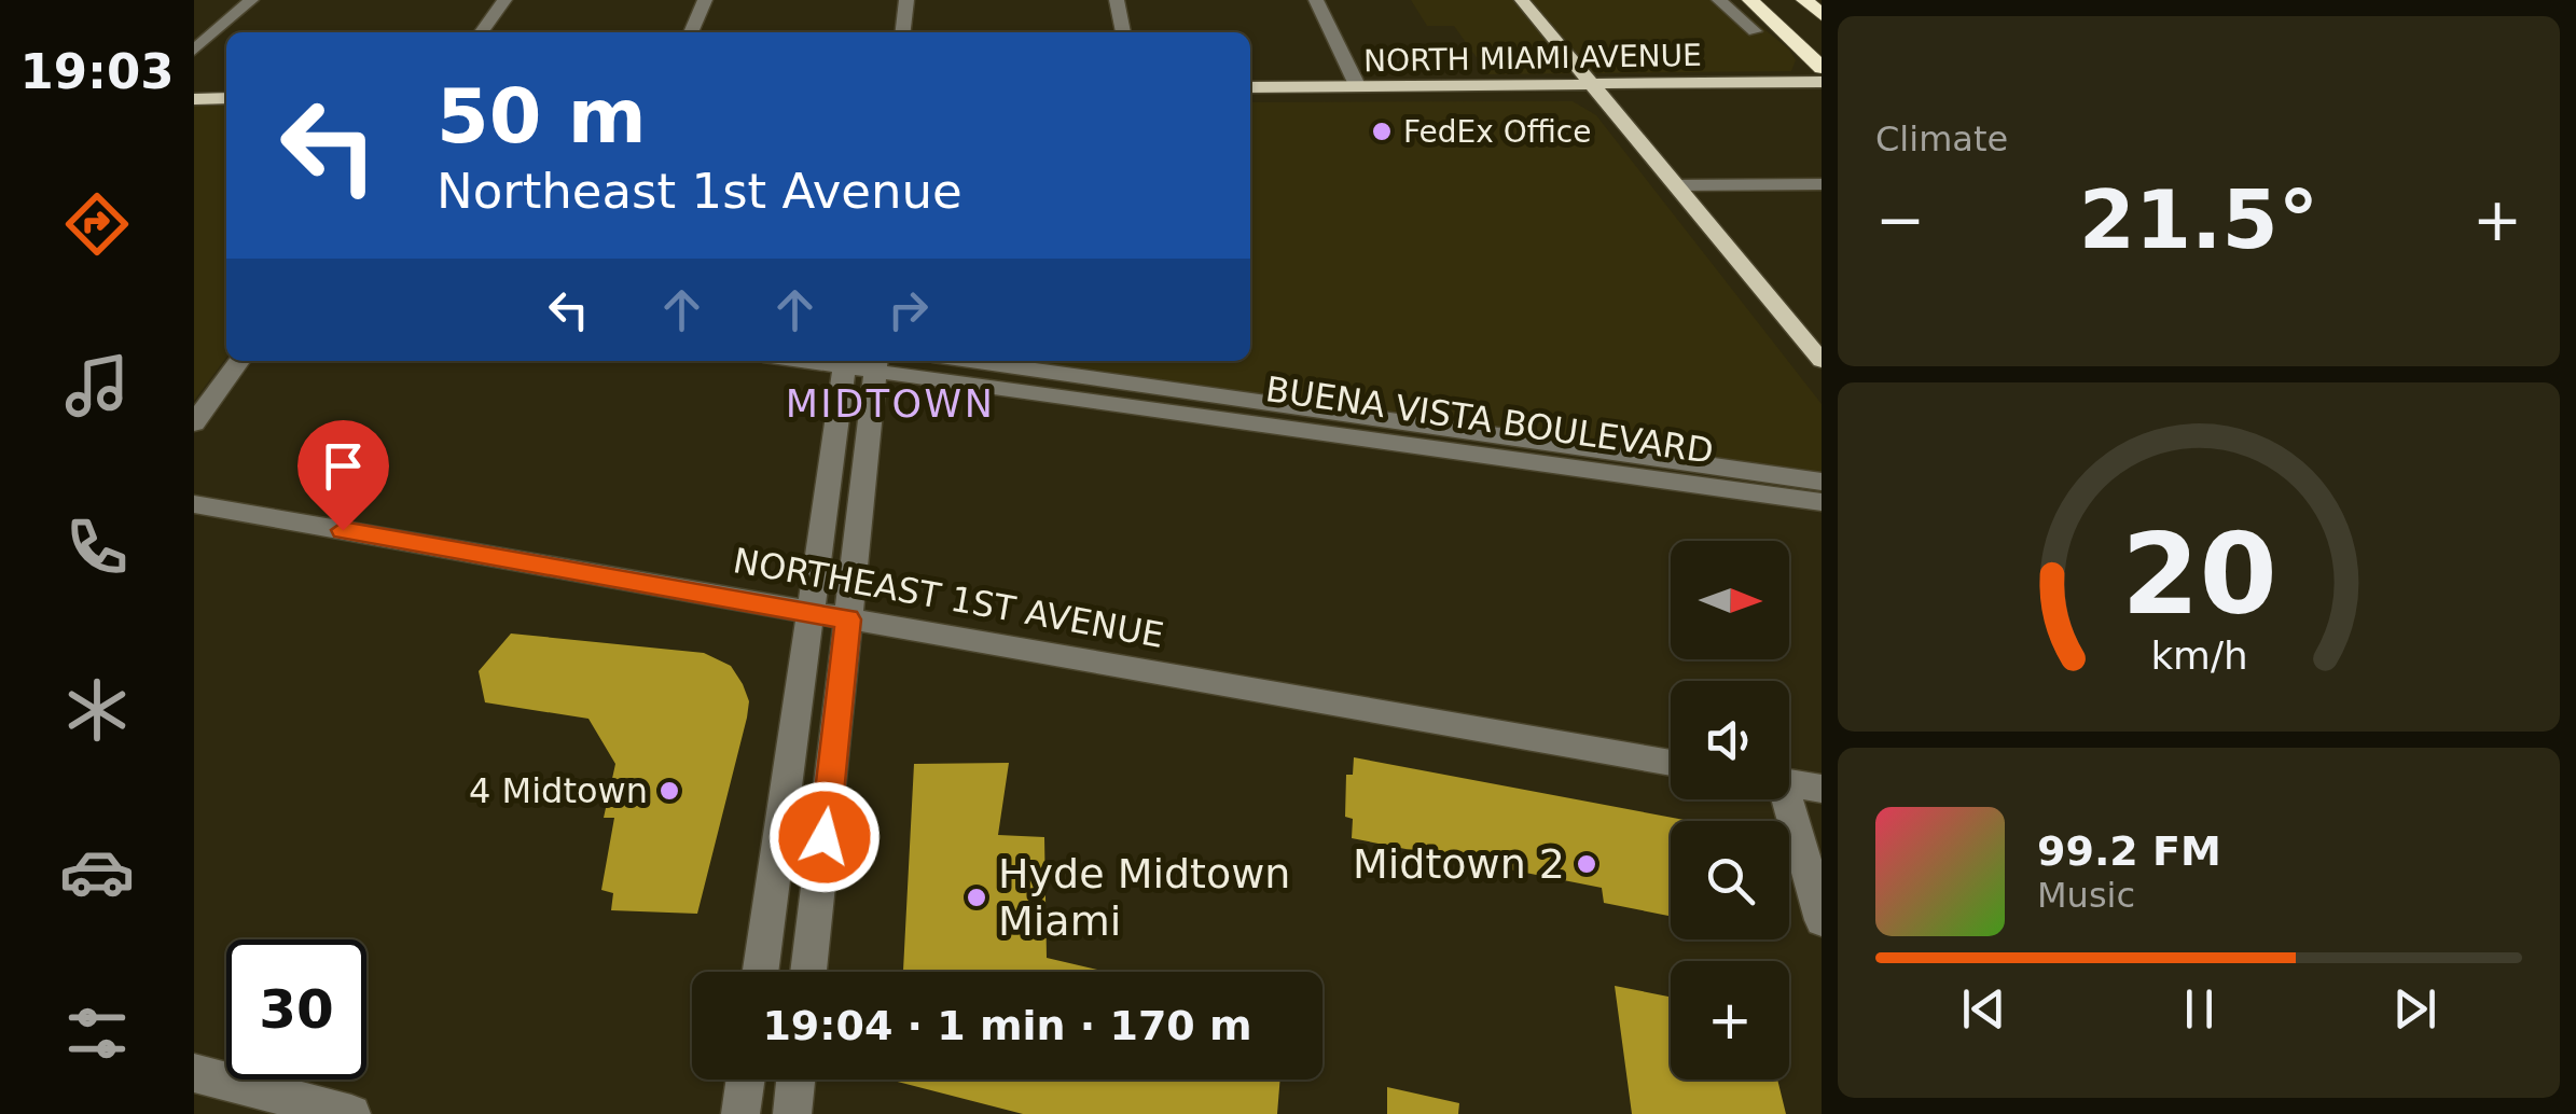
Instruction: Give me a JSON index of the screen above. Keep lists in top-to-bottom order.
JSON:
{
  "streets": {
    "main road": ["NORTH MIAMI AVENUE"],
    "street": ["BUENA VISTA BOULEVARD", "NORTHEAST 1ST AVENUE"]
  },
  "districts": ["MIDTOWN"],
  "places": [
    "FedEx Office",
    "4 Midtown",
    "Midtown 2",
    "Hyde Midtown Miami"
  ],
  "north": "right",
  "page": {
    "tabs": "19:03",
    "tile": "Climate",
    "turn": ["50 m", "Northeast 1st Avenue"],
    "heat": ["−", "21.5°", "+"],
    "map_buttons": "+",
    "song": ["99.2 FM", "Music"],
    "limit": "30",
    "trip": "19:04 · 1 min · 170 m",
    "gauge": ["20", "km/h"]
  }
}
